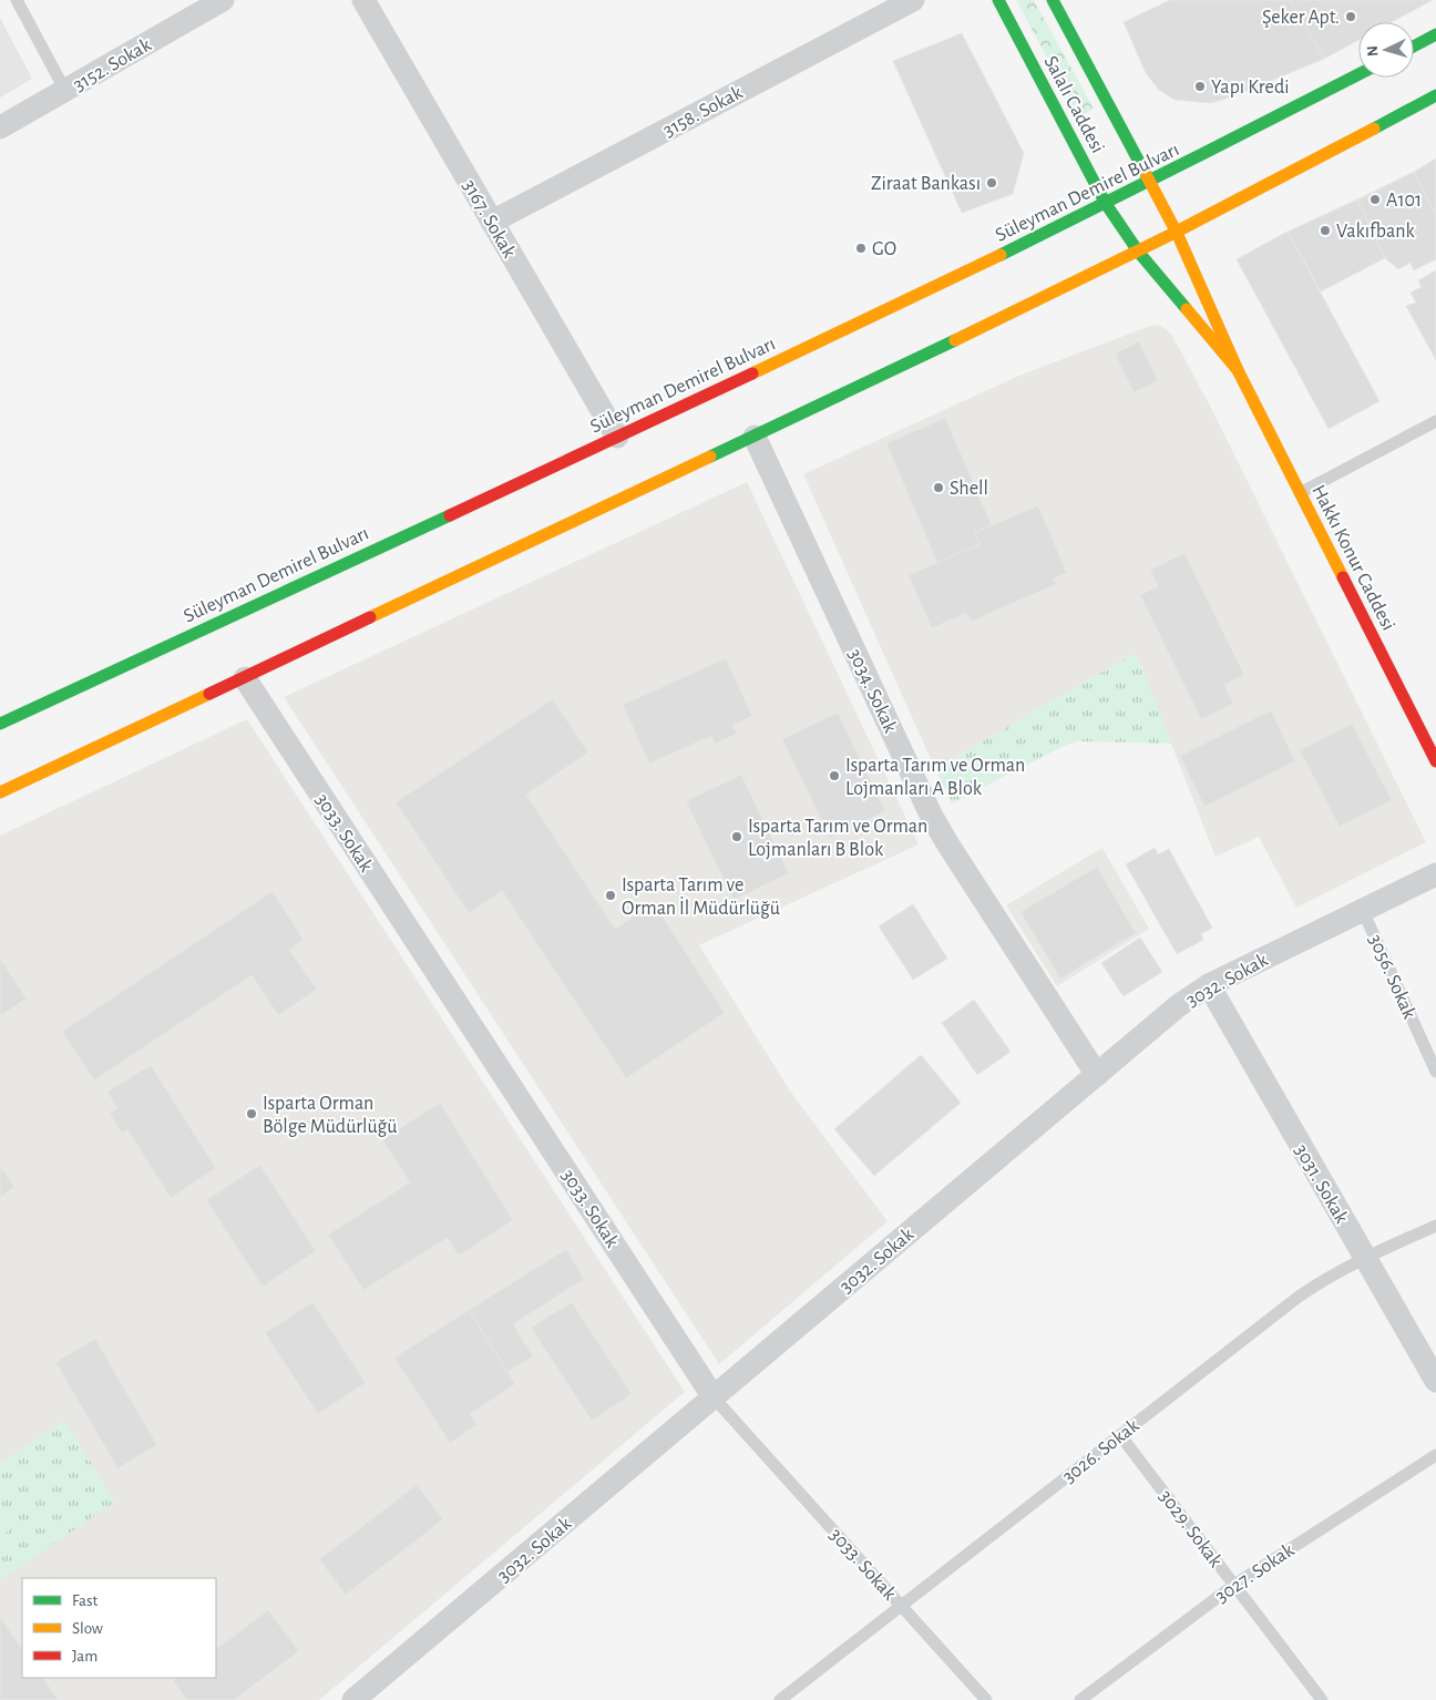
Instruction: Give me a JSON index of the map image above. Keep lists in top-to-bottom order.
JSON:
{
  "streets": {
    "main road": ["Salalı Caddesi", "Süleyman Demirel Bulvarı", "Hakkı Konur Caddesi"],
    "street": [
      "3152. Sokak",
      "3158. Sokak",
      "3167. Sokak",
      "3034. Sokak",
      "3033. Sokak",
      "3032. Sokak",
      "3031. Sokak"
    ],
    "lane": [
      "3056. Sokak",
      "3026. Sokak",
      "3029. Sokak",
      "3027. Sokak"
    ]
  },
  "crossings": [
    ["Salalı Caddesi", "Süleyman Demirel Bulvarı"],
    ["Salalı Caddesi", "Hakkı Konur Caddesi"],
    ["3158. Sokak", "3167. Sokak"],
    ["Süleyman Demirel Bulvarı", "3167. Sokak"],
    ["3034. Sokak", "3032. Sokak"],
    ["3033. Sokak", "3032. Sokak"],
    ["3033. Sokak", "3026. Sokak"],
    ["3056. Sokak", "3032. Sokak"],
    ["3032. Sokak", "3031. Sokak"],
    ["3031. Sokak", "3026. Sokak"],
    ["3026. Sokak", "3029. Sokak"],
    ["3029. Sokak", "3027. Sokak"]
  ],
  "places": [
    "Şeker Apt.",
    "Yapı Kredi",
    "Ziraat Bankası",
    "A101",
    "Vakıfbank",
    "GO",
    "Shell",
    "Isparta Tarım ve Orman Lojmanları A Blok",
    "Isparta Tarım ve Orman Lojmanları B Blok",
    "Isparta Tarım ve Orman İl Müdürlüğü",
    "Isparta Orman Bölge Müdürlüğü"
  ],
  "legend": ["Fast", "Slow", "Jam"],
  "north": "left"
}
